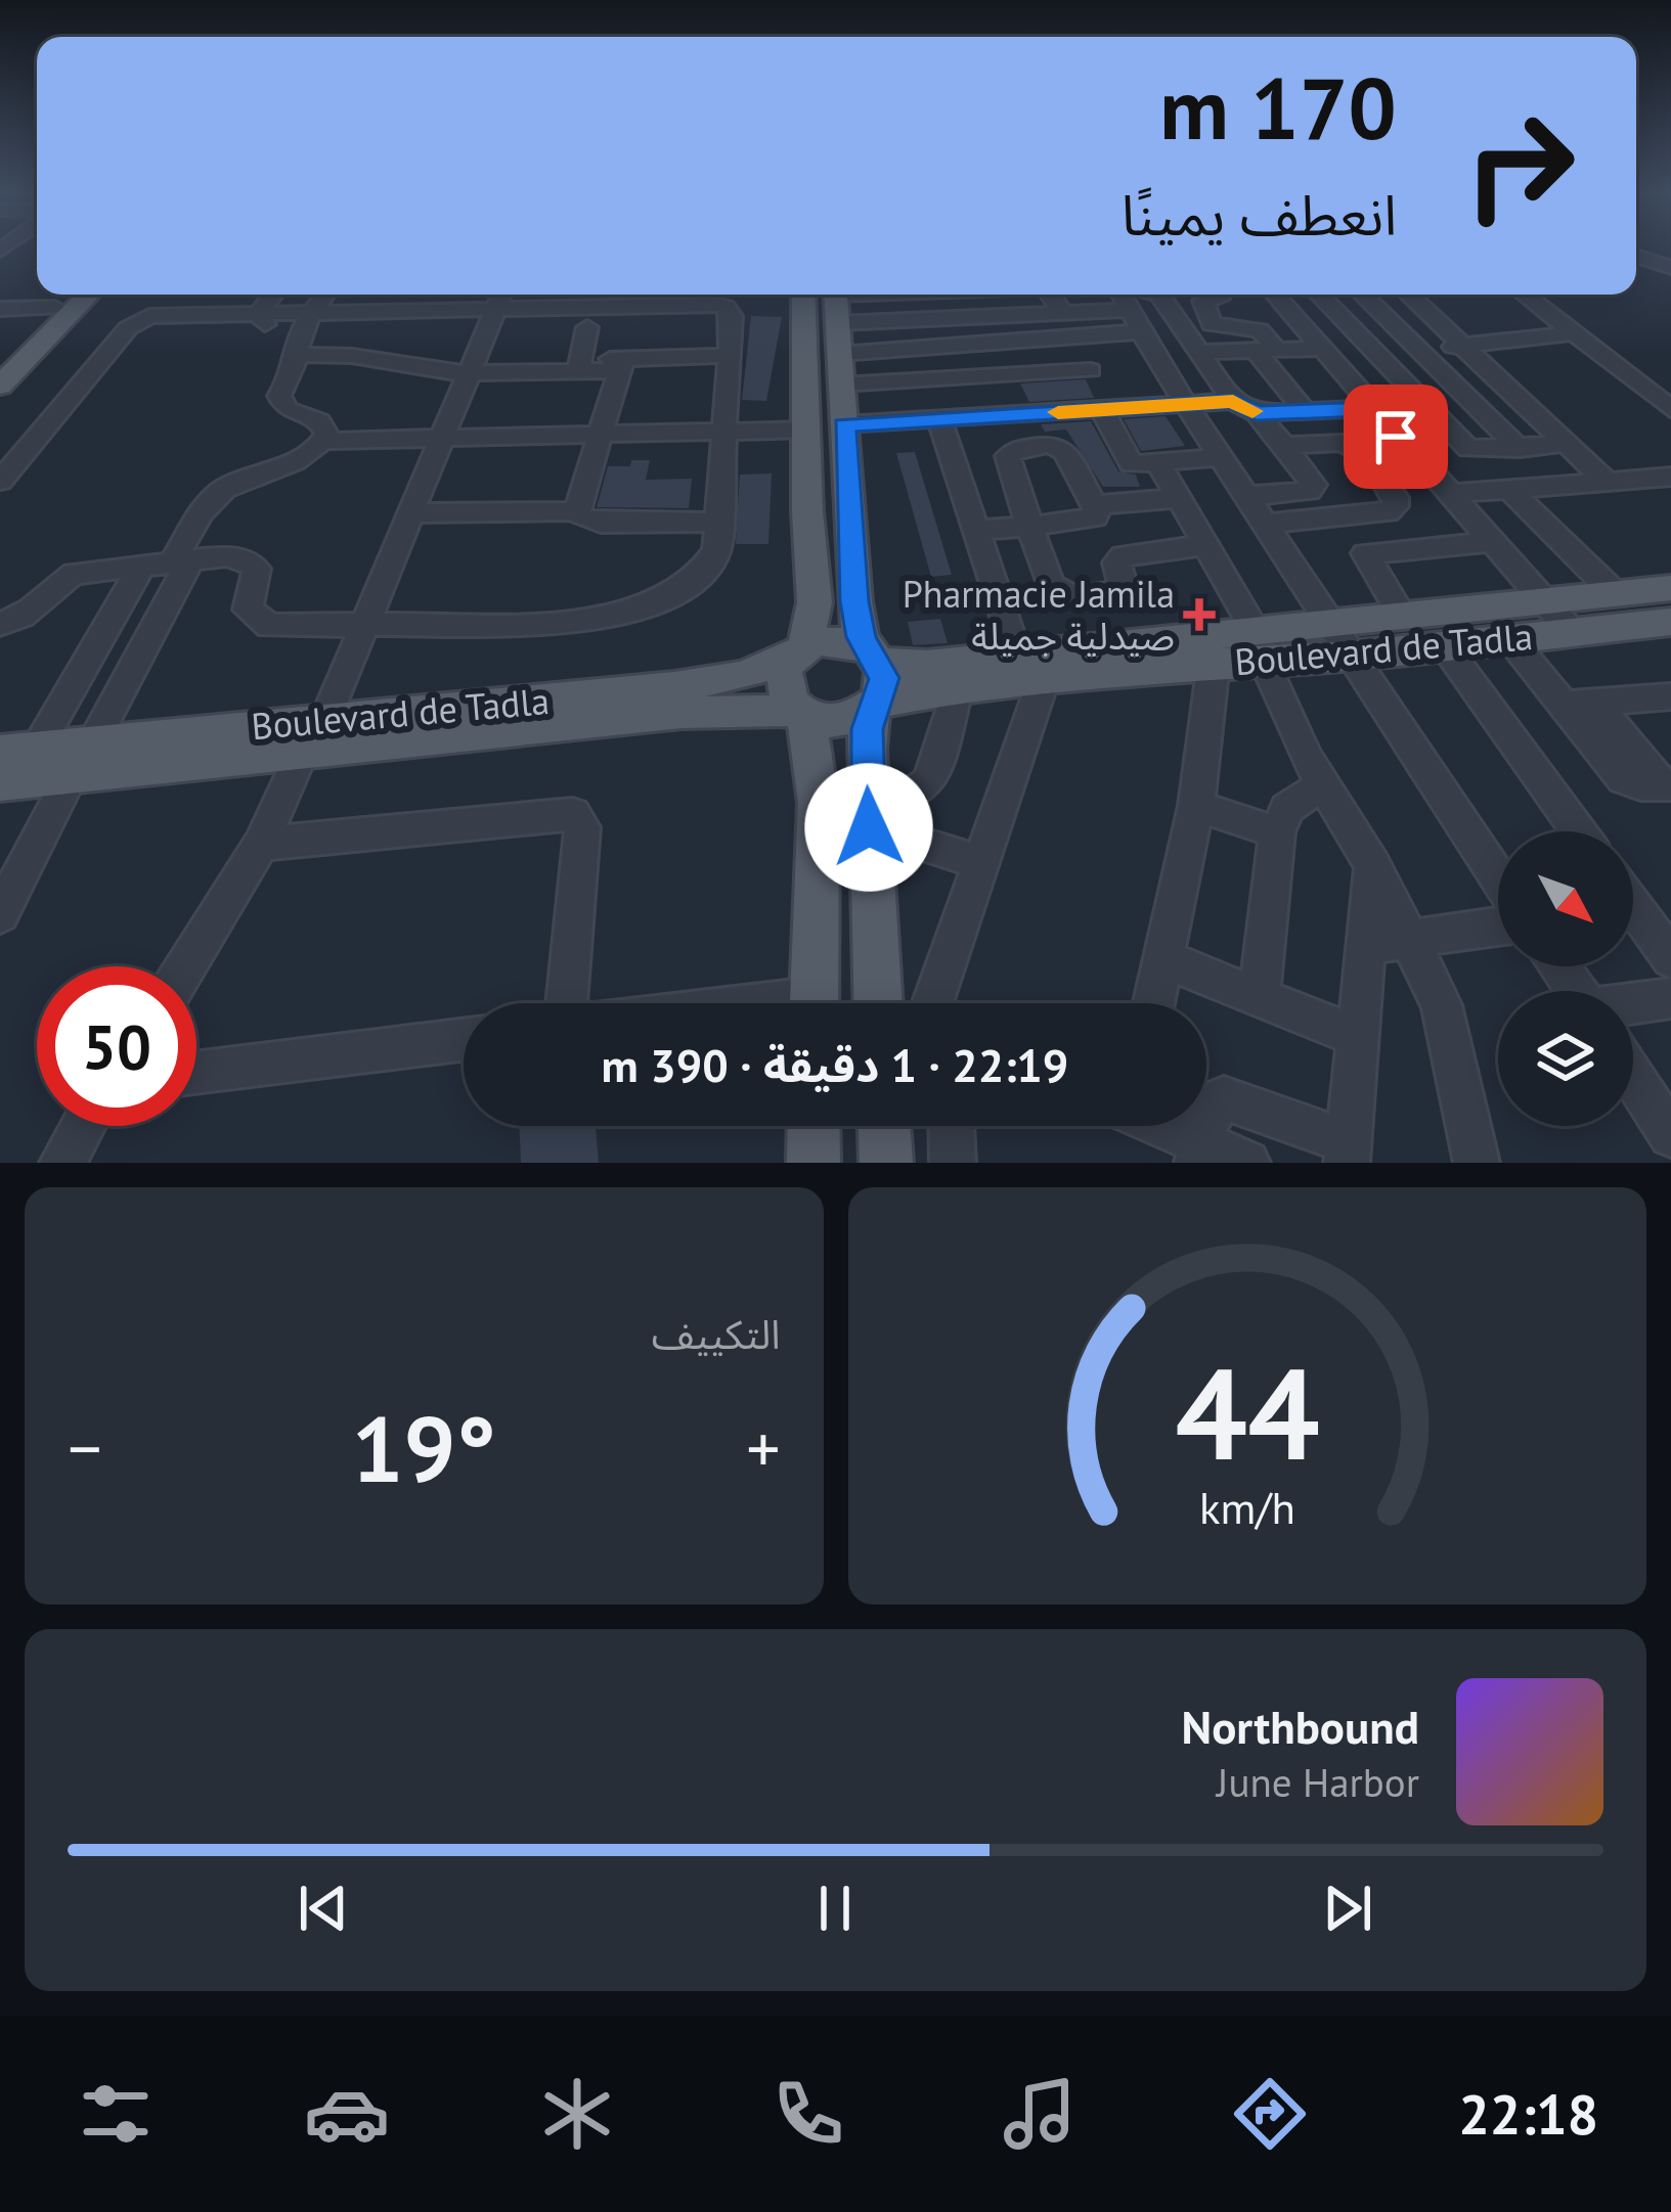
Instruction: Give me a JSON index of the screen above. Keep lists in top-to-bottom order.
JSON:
{
  "streets": {
    "main road": ["Boulevard de Tadla"]
  },
  "places": {
    "health": ["Pharmacie Jamila صيدلية جميلة"]
  },
  "north": "bottom right",
  "page": {
    "turn": ["170 m", "انعطف يمينًا"],
    "limit": "50",
    "trip": "22:19 · 1 دقيقة · 390 m",
    "tile": "التكييف",
    "heat": ["−", "19°", "+"],
    "song": ["Northbound", "June Harbor"],
    "tabs": "22:18",
    "gauge": ["44", "km/h"]
  }
}
